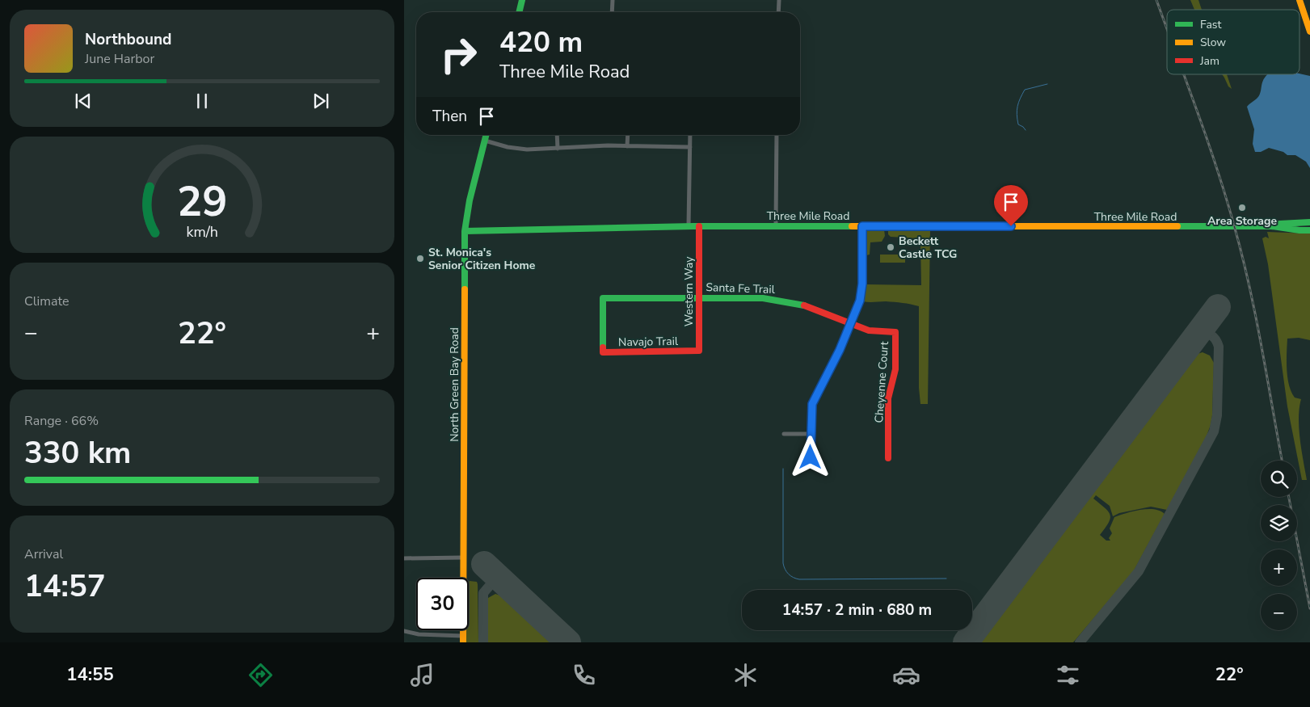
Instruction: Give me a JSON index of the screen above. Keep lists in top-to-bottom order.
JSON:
{
  "streets": {
    "street": [
      "Three Mile Road",
      "Santa Fe Trail",
      "Western Way",
      "Navajo Trail",
      "Cheyenne Court",
      "North Green Bay Road"
    ]
  },
  "crossings": [
    ["Three Mile Road", "Western Way"],
    ["Three Mile Road", "North Green Bay Road"],
    ["Santa Fe Trail", "Western Way"],
    ["Santa Fe Trail", "Navajo Trail"],
    ["Santa Fe Trail", "Cheyenne Court"],
    ["Western Way", "Navajo Trail"]
  ],
  "places": ["Area Storage", "Beckett Castle TCG", "St. Monica's Senior Citizen Home"],
  "legend": ["Fast", "Slow", "Jam"],
  "page": {
    "turn": ["420 m", "Three Mile Road"],
    "song": ["Northbound", "June Harbor"],
    "then": "Then",
    "tile": [
      "Climate",
      ["Range · 66%", "330 km"],
      ["Arrival", "14:57"]
    ],
    "heat": ["−", "22°", "+"],
    "map_buttons": ["+", "−"],
    "limit": "30",
    "trip": "14:57 · 2 min · 680 m",
    "tabs": ["14:55", "22°"],
    "gauge": ["29", "km/h"]
  }
}
